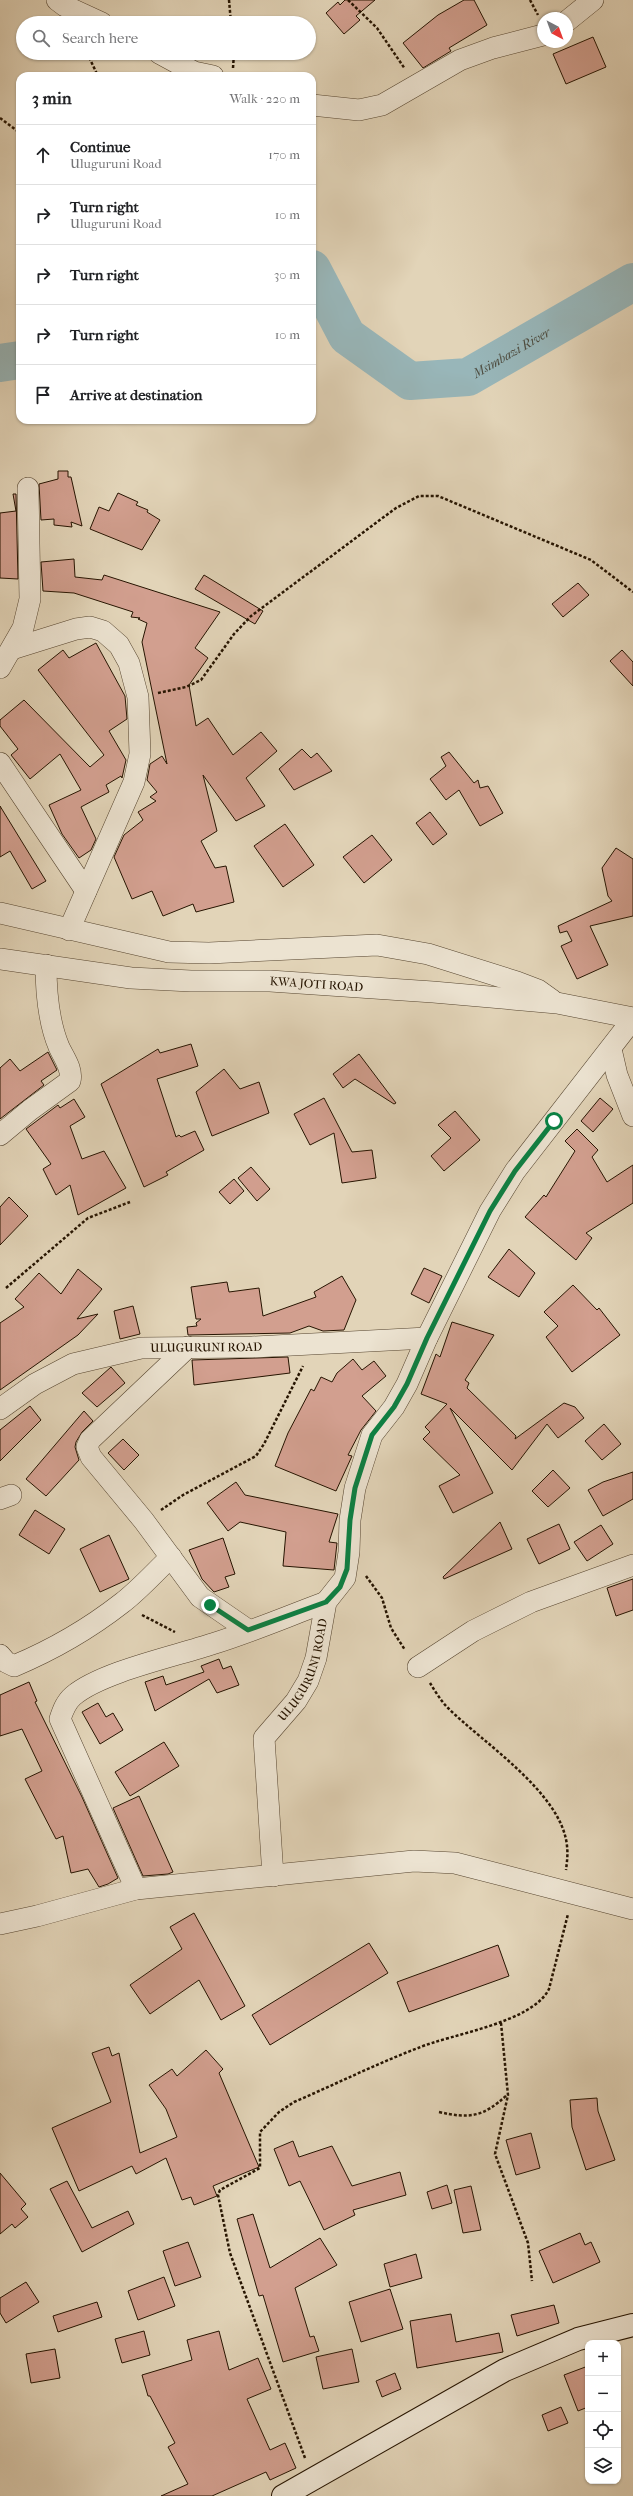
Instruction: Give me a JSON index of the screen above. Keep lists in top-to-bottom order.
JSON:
{
  "streets": {
    "street": ["KWA JOTI ROAD", "ULUGURUNI ROAD"]
  },
  "crossings": [
    ["KWA JOTI ROAD", "ULUGURUNI ROAD"]
  ],
  "water": ["Msimbazi River"],
  "north": "bottom right",
  "page": {
    "search": "Search here",
    "heading": ["3 min", "Walk · 220 m"],
    "list": [
      ["Continue", "Uluguruni Road", "170 m"],
      ["Turn right", "Uluguruni Road", "10 m"],
      ["Turn right", "30 m"],
      ["Turn right", "10 m"],
      "Arrive at destination"
    ],
    "map_buttons": ["+", "−"]
  }
}
